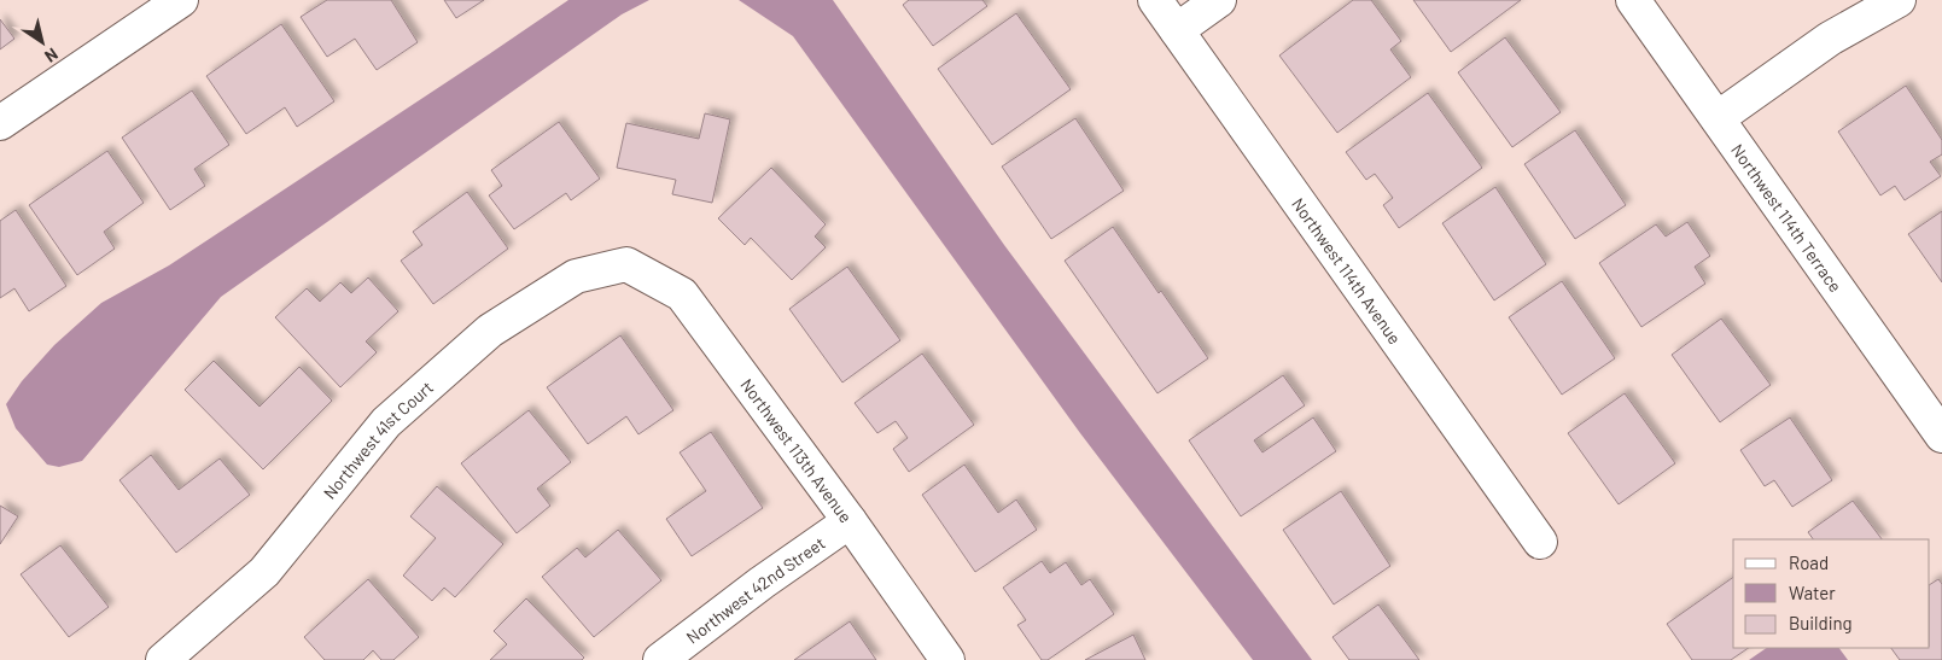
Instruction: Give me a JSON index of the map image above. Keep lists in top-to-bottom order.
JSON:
{
  "streets": {
    "street": [
      "Northwest 114th Terrace",
      "Northwest 114th Avenue",
      "Northwest 41st Court",
      "Northwest 113th Avenue",
      "Northwest 42nd Street"
    ]
  },
  "crossings": [
    ["Northwest 41st Court", "Northwest 113th Avenue"],
    ["Northwest 113th Avenue", "Northwest 42nd Street"]
  ],
  "legend": ["Road", "Water", "Building"],
  "north": "bottom right"
}
